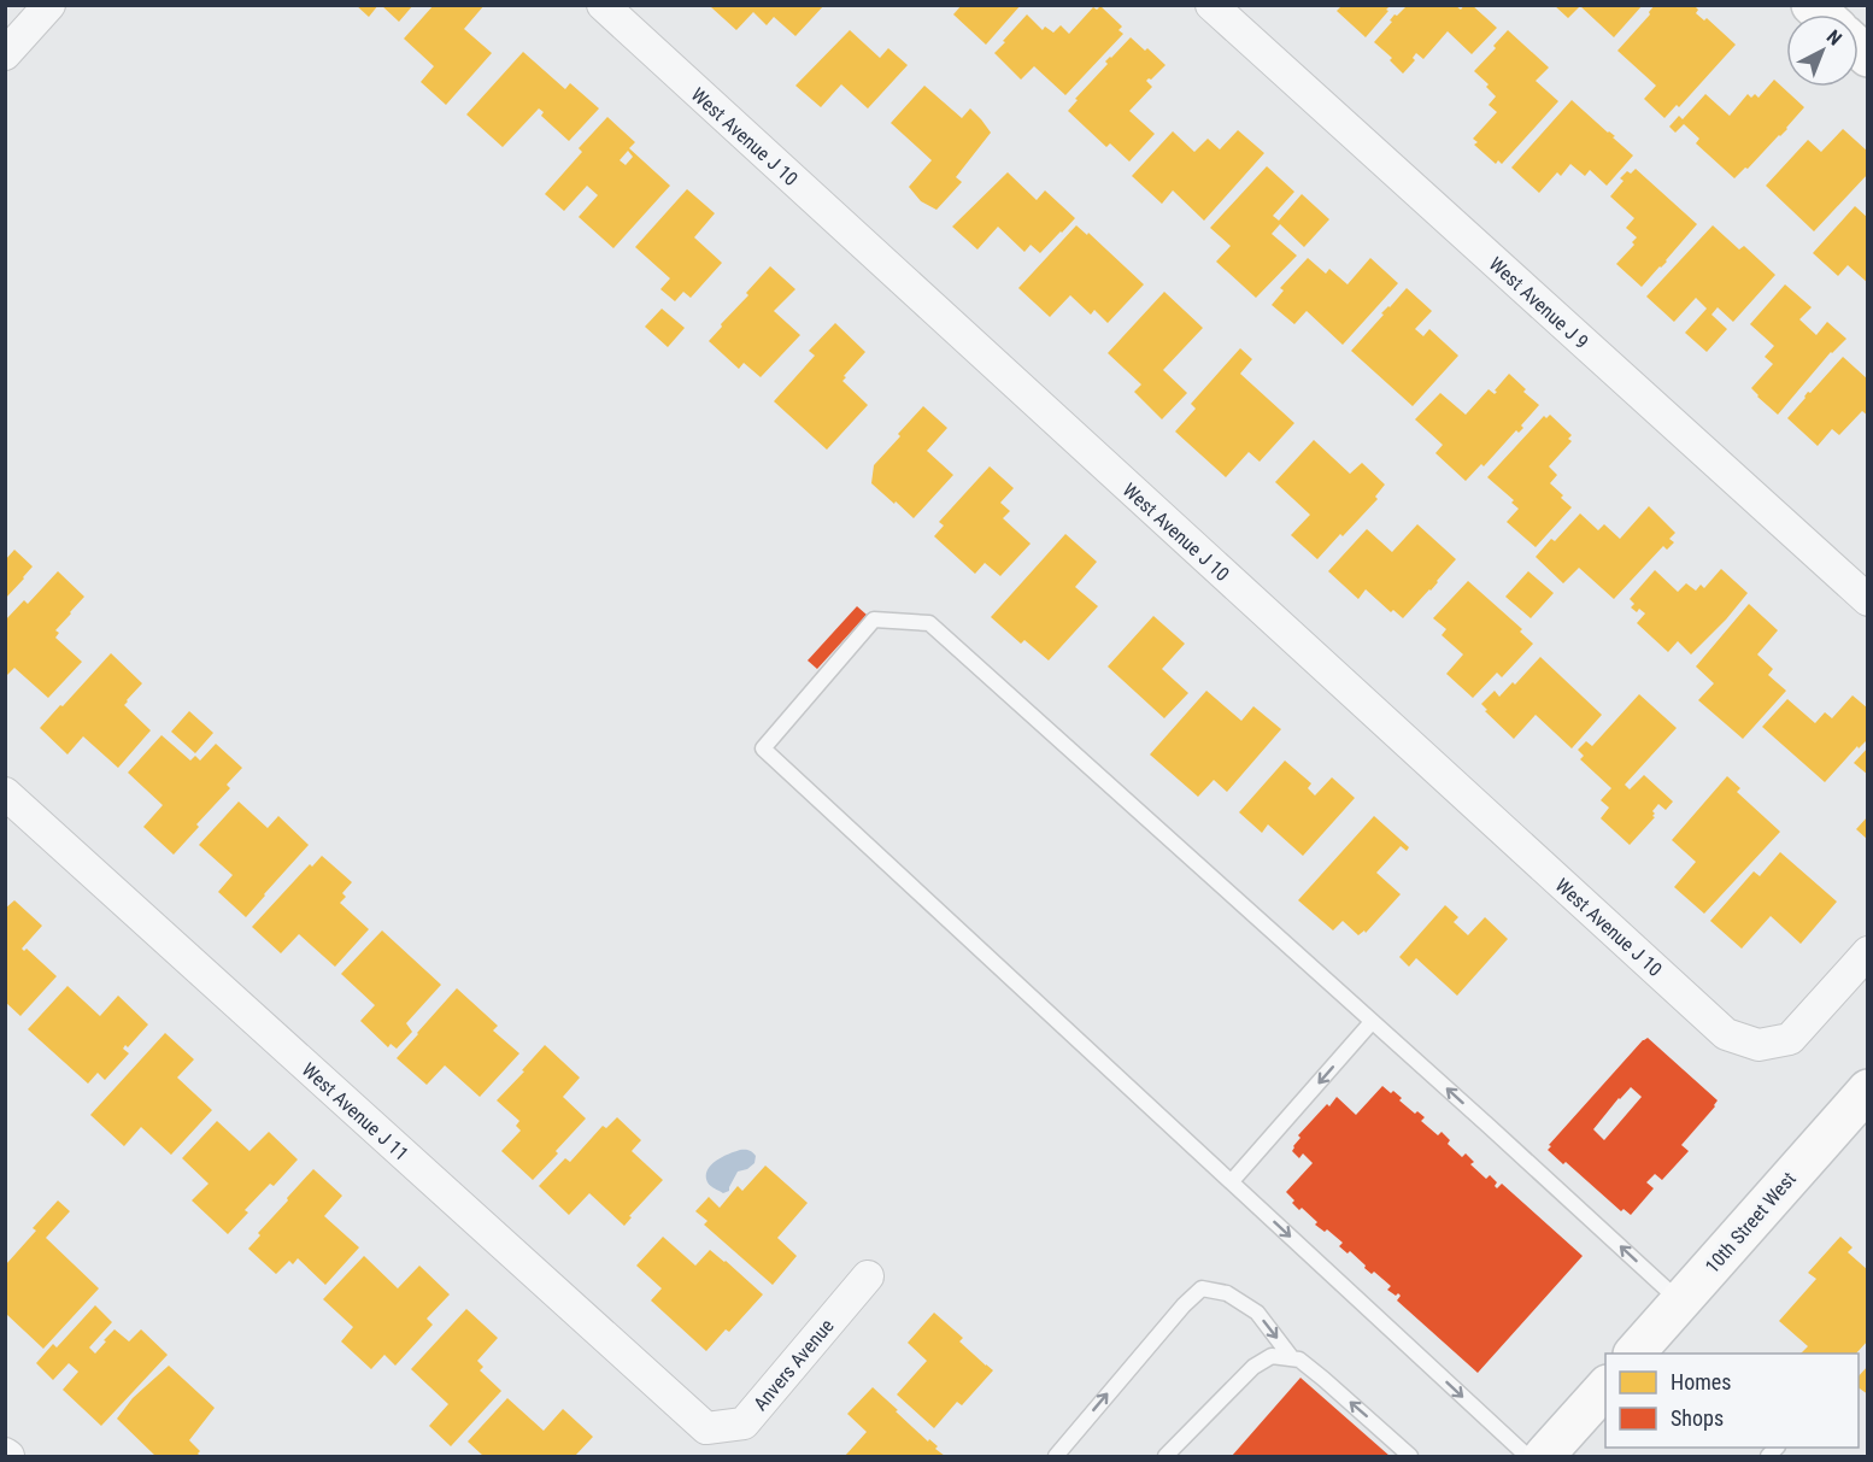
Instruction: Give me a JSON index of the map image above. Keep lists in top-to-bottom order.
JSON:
{
  "streets": {
    "main road": ["10th Street West"],
    "street": [
      "West Avenue J 10",
      "West Avenue J 9",
      "West Avenue J 11",
      "Anvers Avenue"
    ]
  },
  "crossings": [
    ["West Avenue J 11", "Anvers Avenue"]
  ],
  "legend": ["Homes", "Shops"],
  "north": "top right"
}
